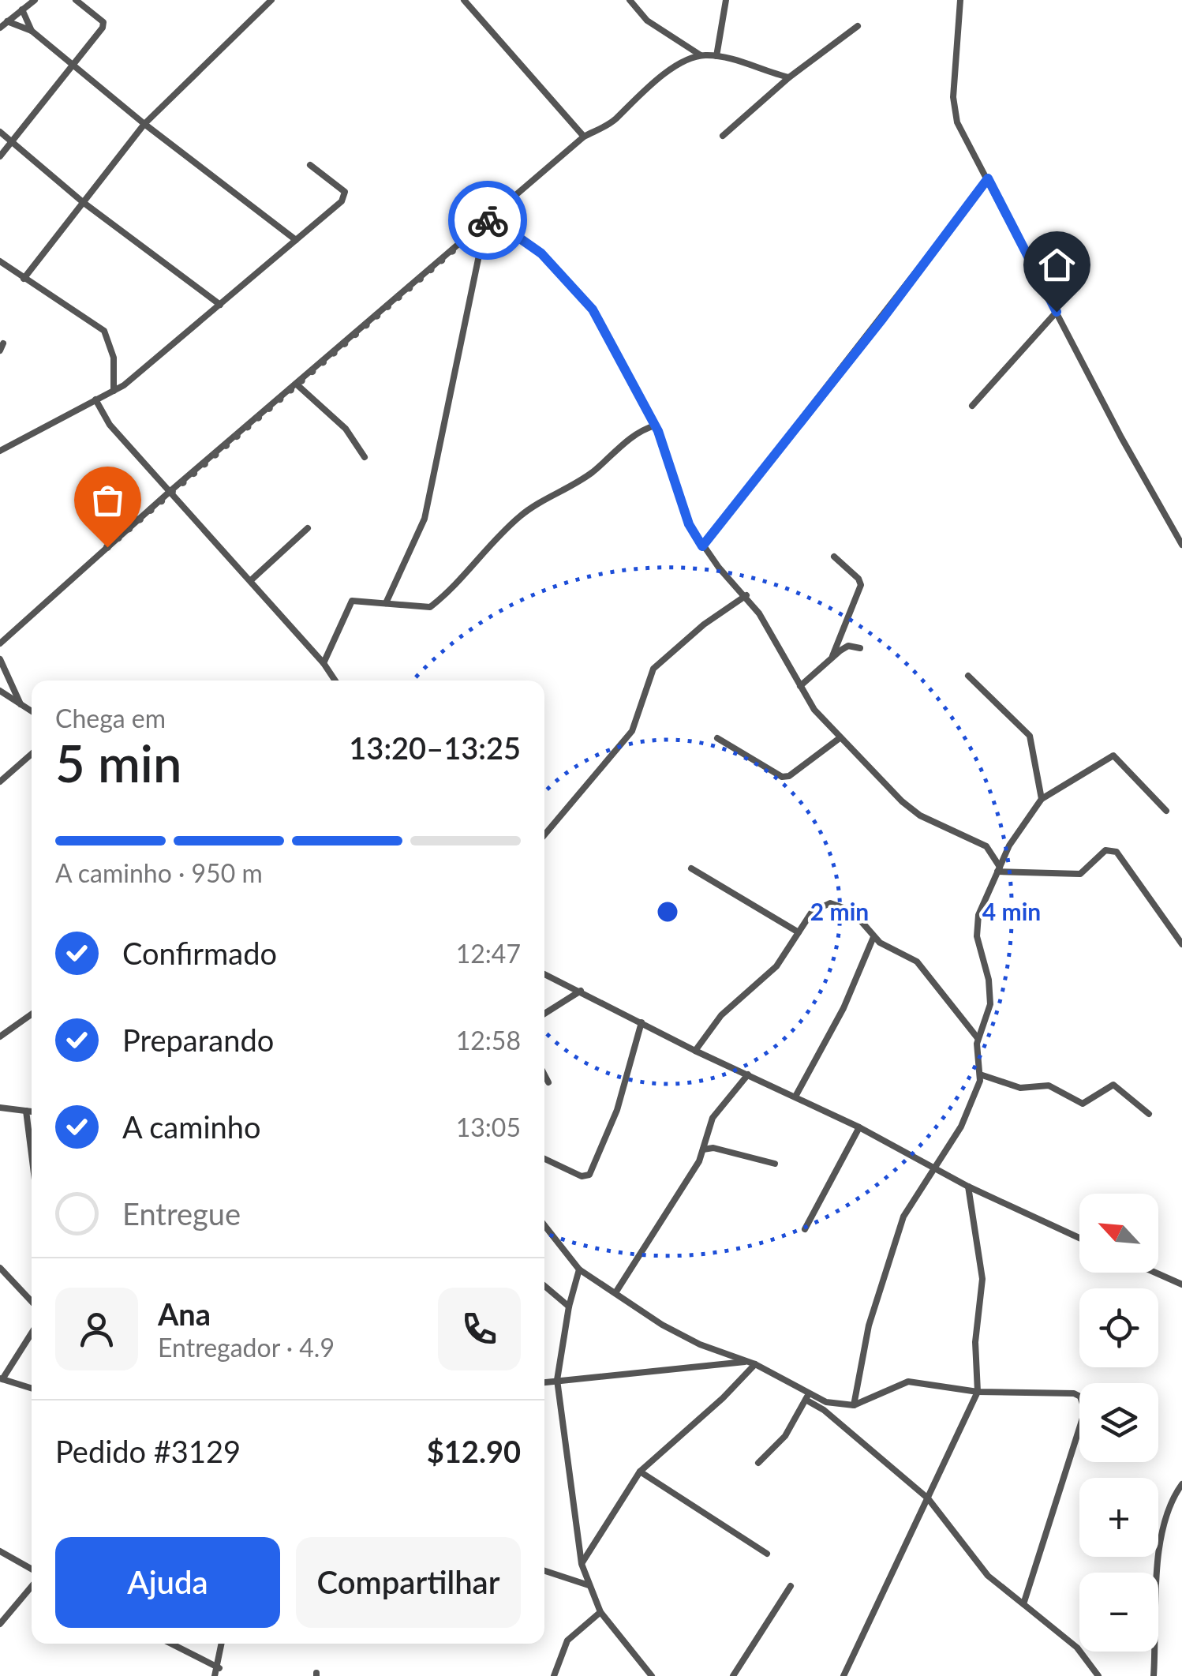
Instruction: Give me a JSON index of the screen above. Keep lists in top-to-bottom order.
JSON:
{
  "north": "top left",
  "page": {
    "heading": ["5 min", "Chega em", "13:20–13:25"],
    "panel": [
      "Ana",
      "Entregador · 4.9",
      "Pedido #3129",
      "$12.90"
    ],
    "bar": "A caminho · 950 m",
    "list": [
      ["Confirmado", "12:47"],
      ["Preparando", "12:58"],
      ["A caminho", "13:05"],
      "Entregue"
    ],
    "map_buttons": ["+", "−"],
    "buttons": ["Ajuda", "Compartilhar"]
  },
  "rings": ["2 min", "4 min"]
}
